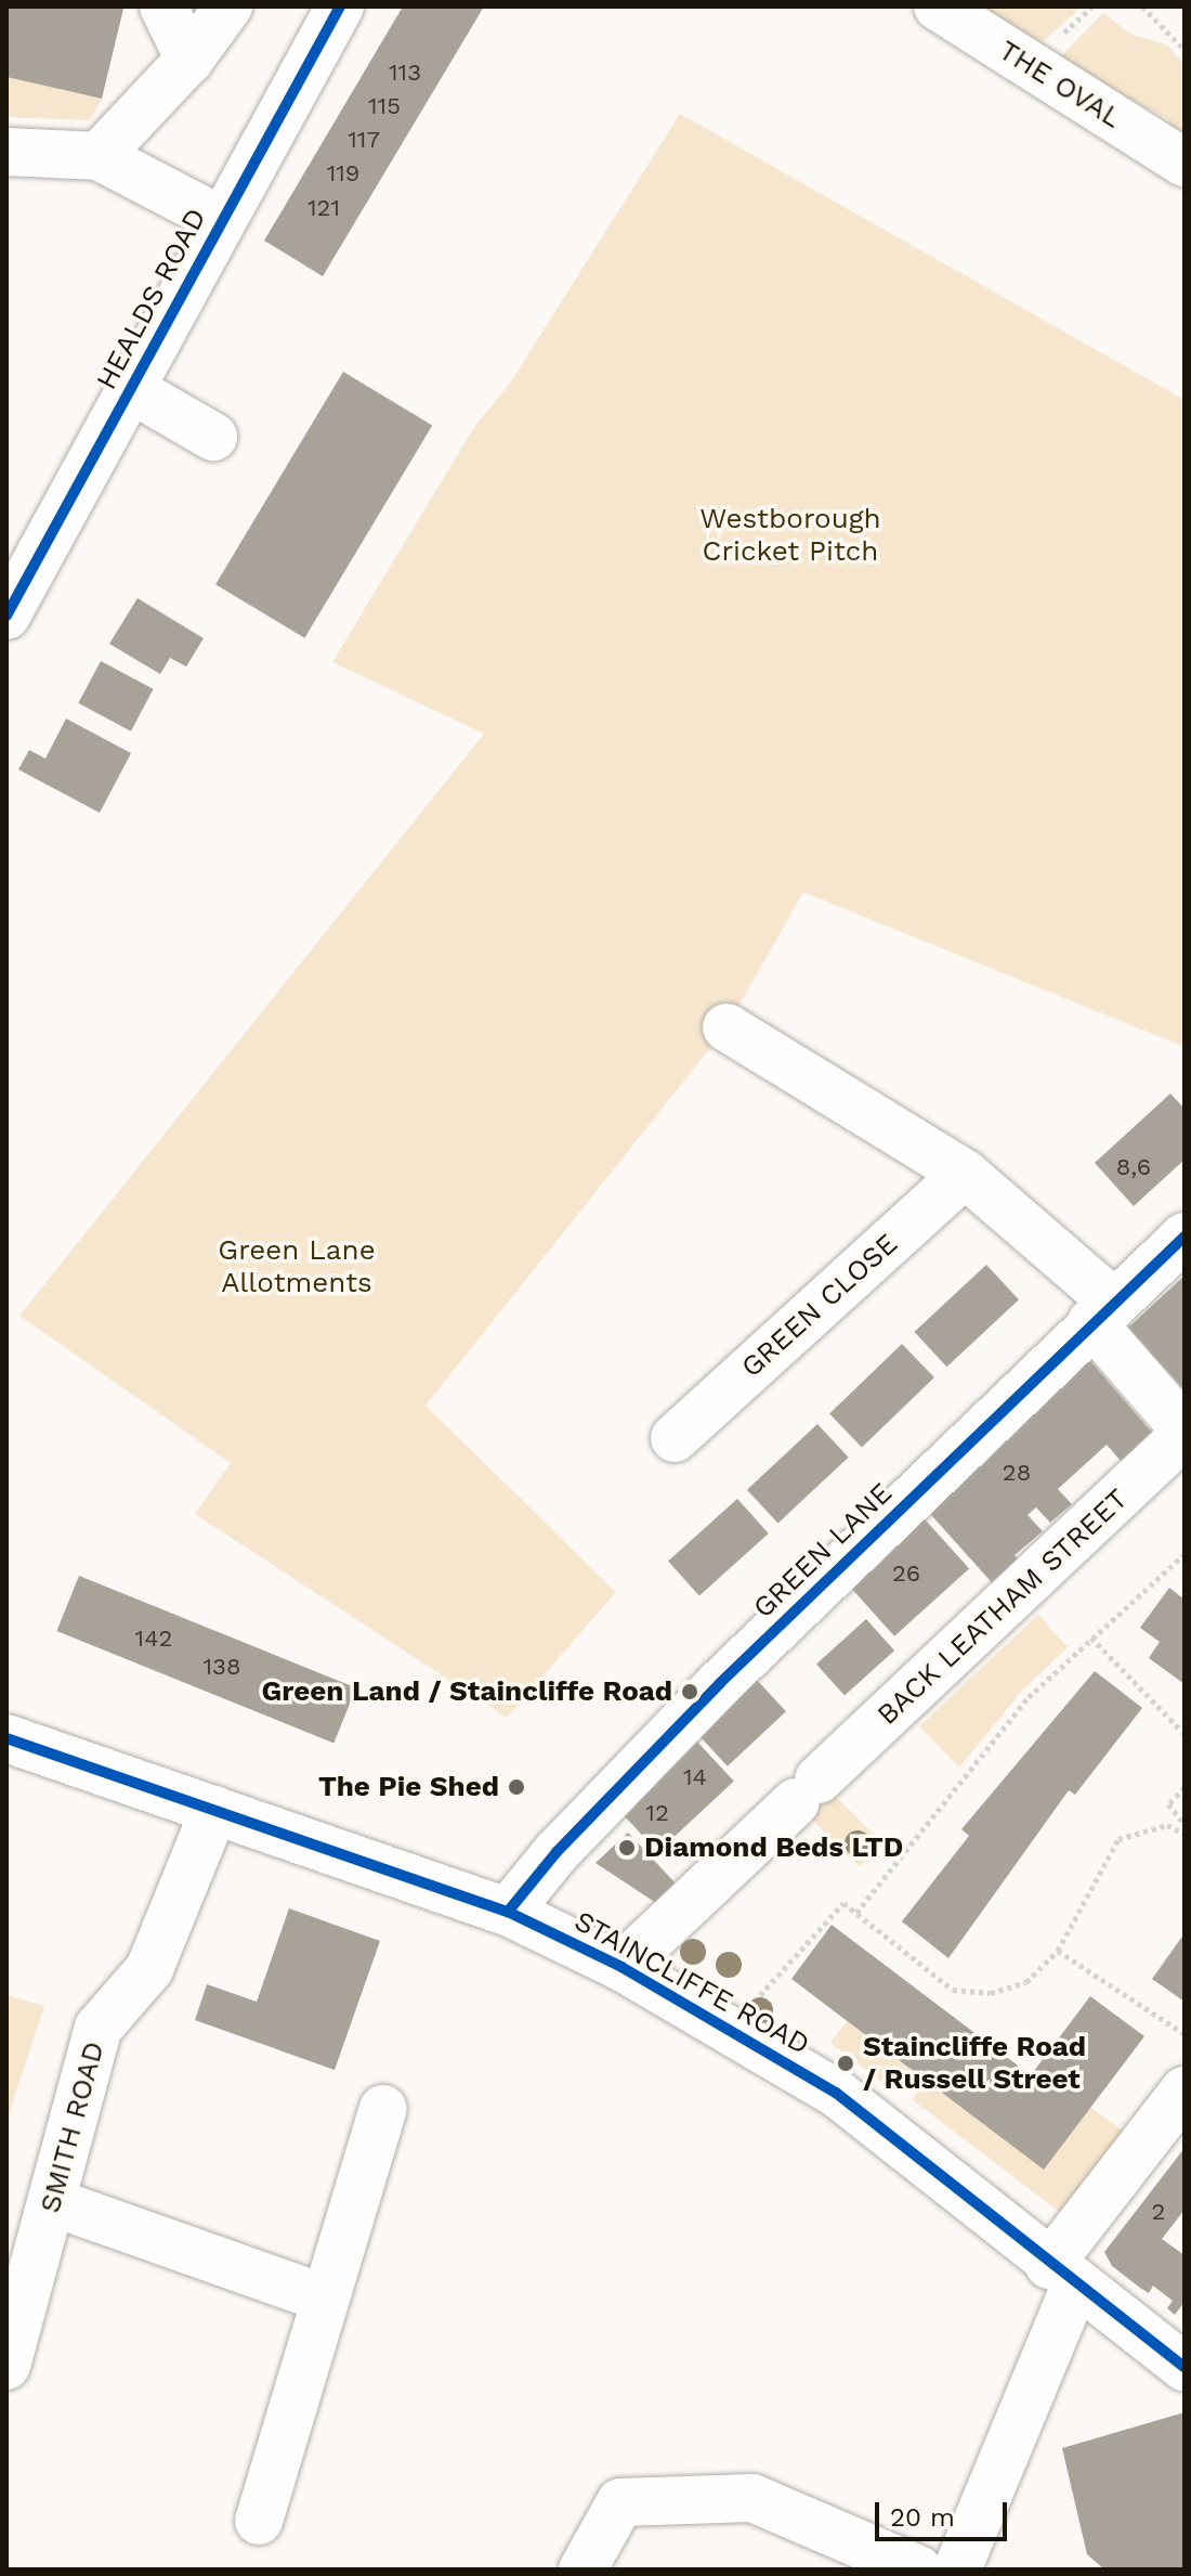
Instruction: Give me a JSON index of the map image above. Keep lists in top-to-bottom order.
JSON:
{
  "streets": {
    "street": [
      "THE OVAL",
      "HEALDS ROAD",
      "GREEN CLOSE",
      "GREEN LANE",
      "BACK LEATHAM STREET",
      "STAINCLIFFE ROAD",
      "SMITH ROAD"
    ]
  },
  "crossings": [
    ["GREEN LANE", "STAINCLIFFE ROAD"],
    ["BACK LEATHAM STREET", "STAINCLIFFE ROAD"],
    ["STAINCLIFFE ROAD", "SMITH ROAD"]
  ],
  "parks": ["Westborough Cricket Pitch", "Green Lane Allotments"],
  "places": [
    "Green Land / Staincliffe Road",
    "The Pie Shed",
    "Diamond Beds LTD",
    "Staincliffe Road / Russell Street"
  ],
  "house_numbers": [
    "113",
    "115",
    "117",
    "119",
    "121",
    "8,6",
    "28",
    "26",
    "142",
    "138",
    "14",
    "12",
    "2"
  ],
  "scale_bar": "20 m"
}
